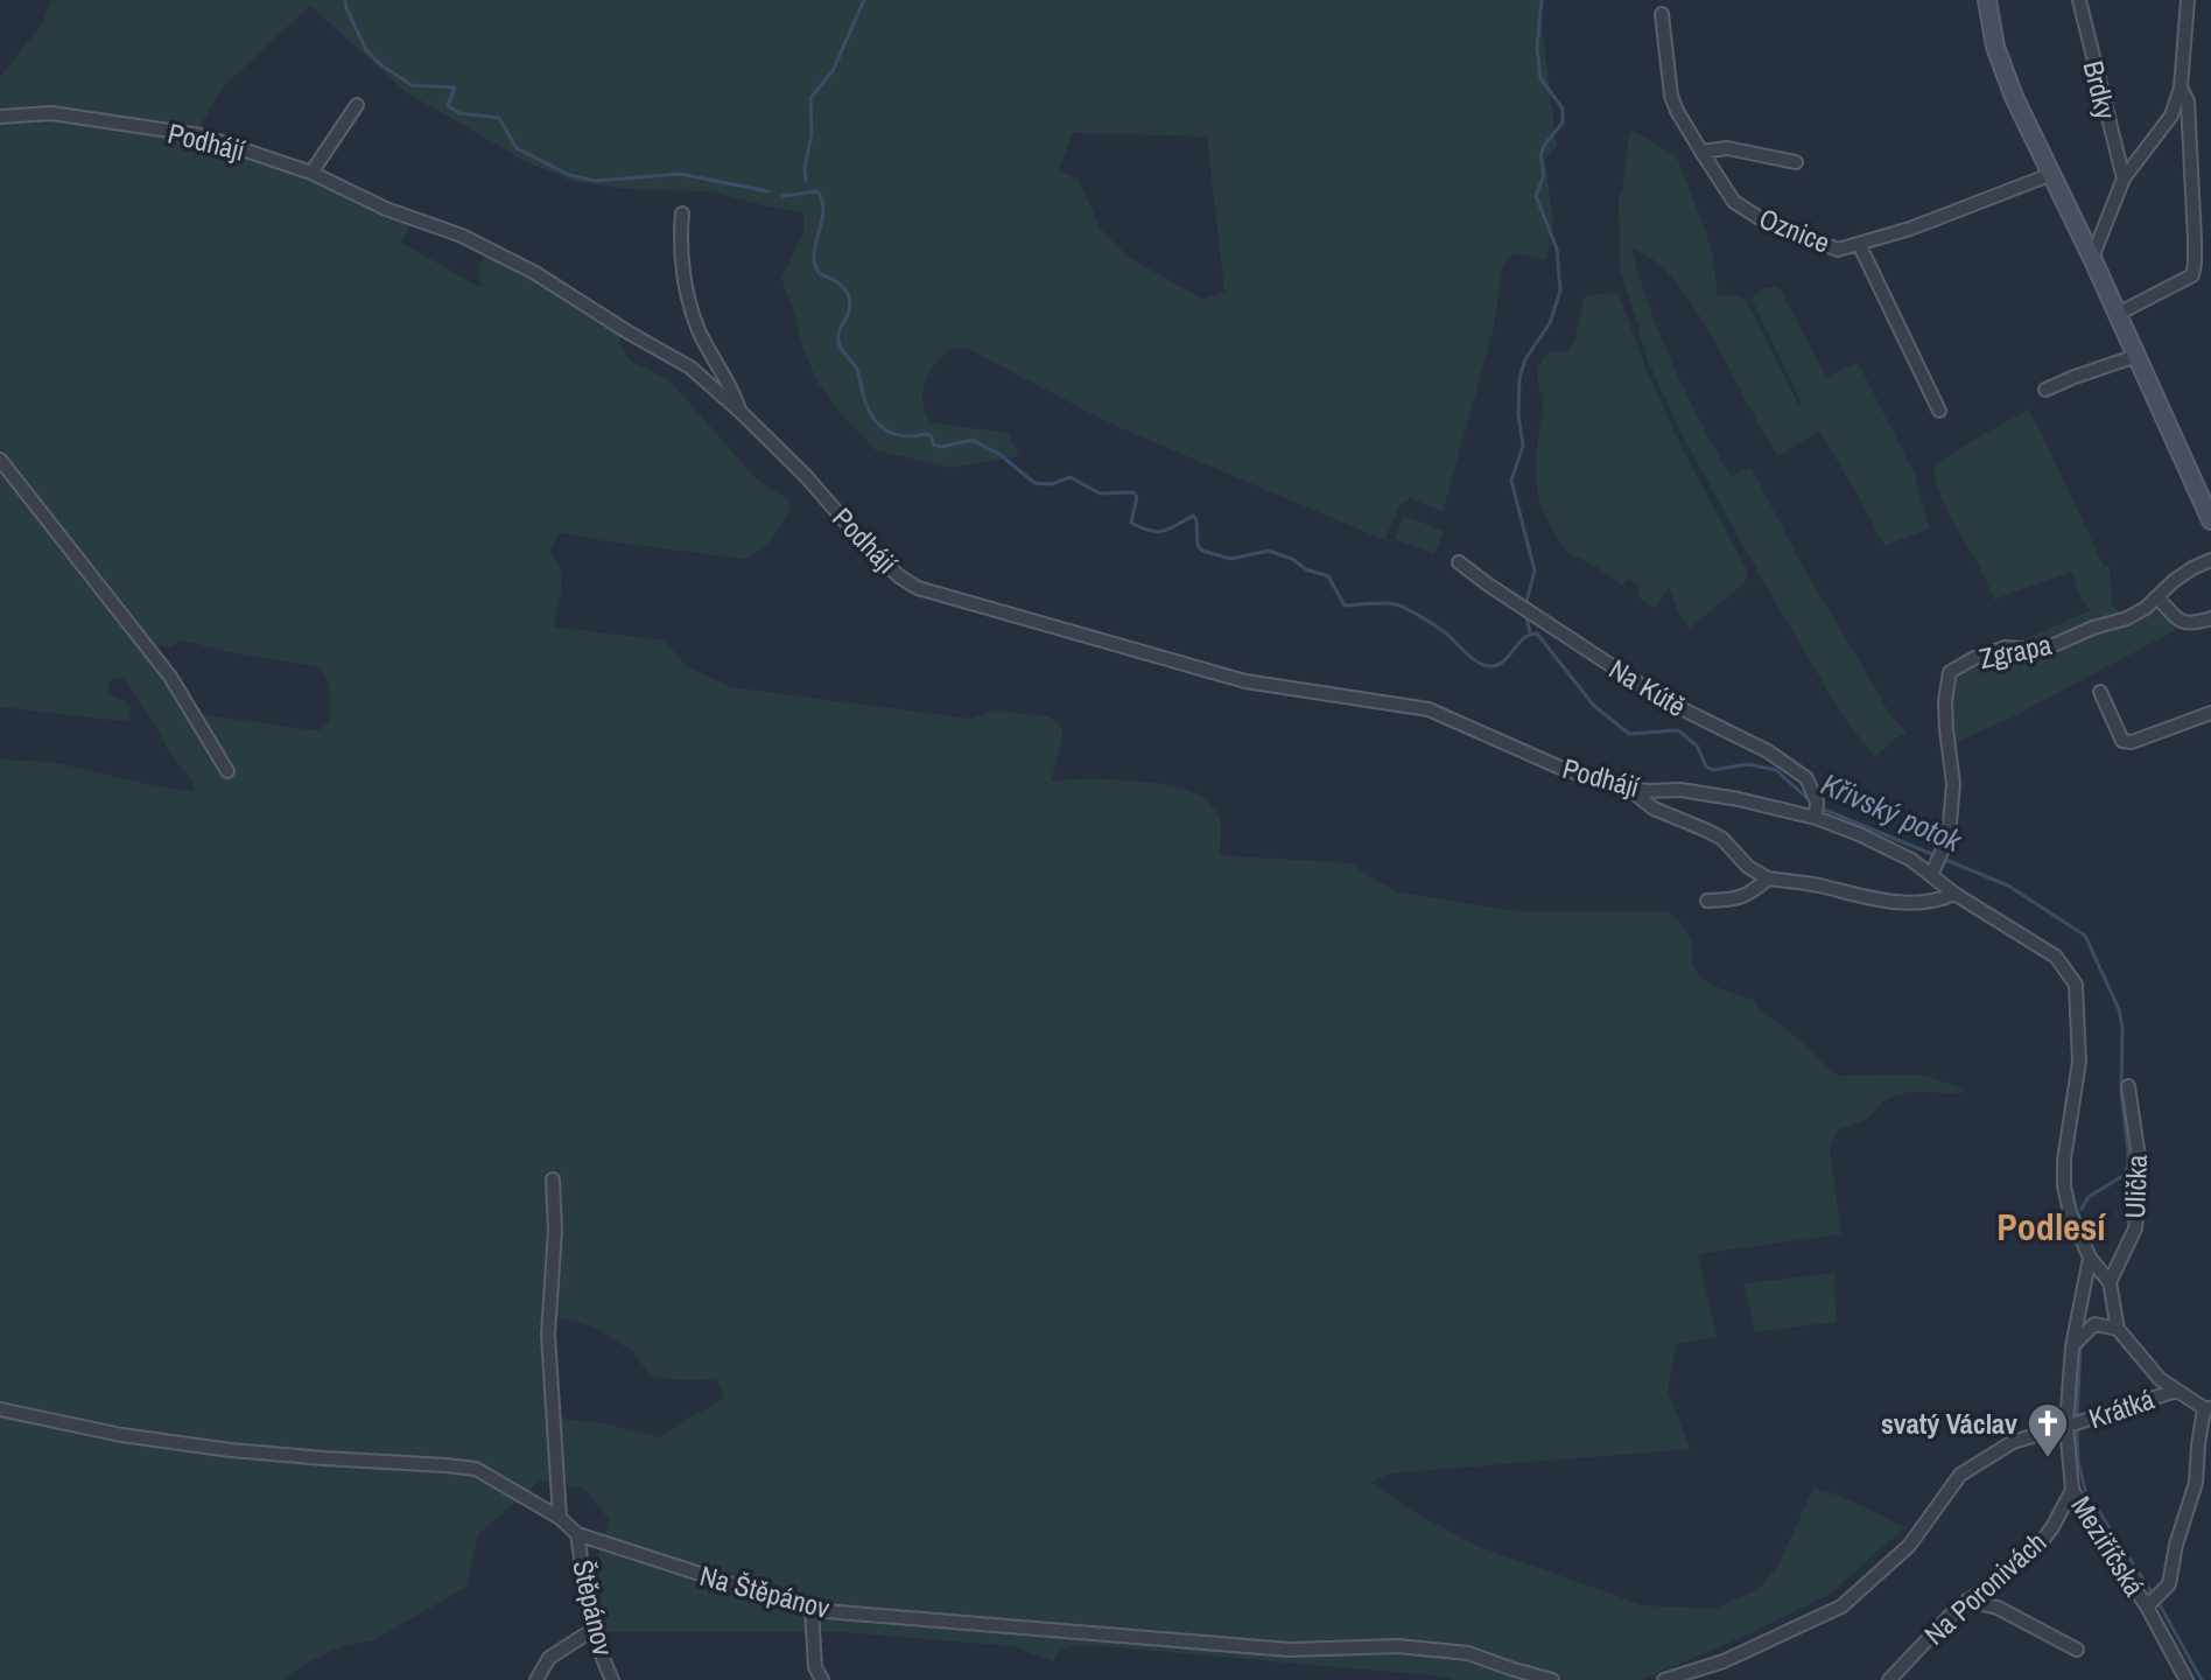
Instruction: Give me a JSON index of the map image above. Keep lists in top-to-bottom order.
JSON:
{
  "streets": {
    "street": [
      "Brdky",
      "Podhájí",
      "Oznice",
      "Zgrapa",
      "Na Kútě",
      "Ulička",
      "Krátká",
      "Meziříčská",
      "Na Poronivách",
      "Na Štěpánov",
      "Štěpánov"
    ]
  },
  "crossings": [
    ["Podhájí", "Zgrapa"],
    ["Podhájí", "Na Kútě"],
    ["Podhájí", "Ulička"],
    ["Podhájí", "Meziříčská"],
    ["Krátká", "Meziříčská"],
    ["Meziříčská", "Na Poronivách"],
    ["Na Štěpánov", "Štěpánov"]
  ],
  "districts": ["Podlesí"],
  "water": ["Křivský potok"],
  "places": {
    "church": ["svatý Václav"]
  }
}
